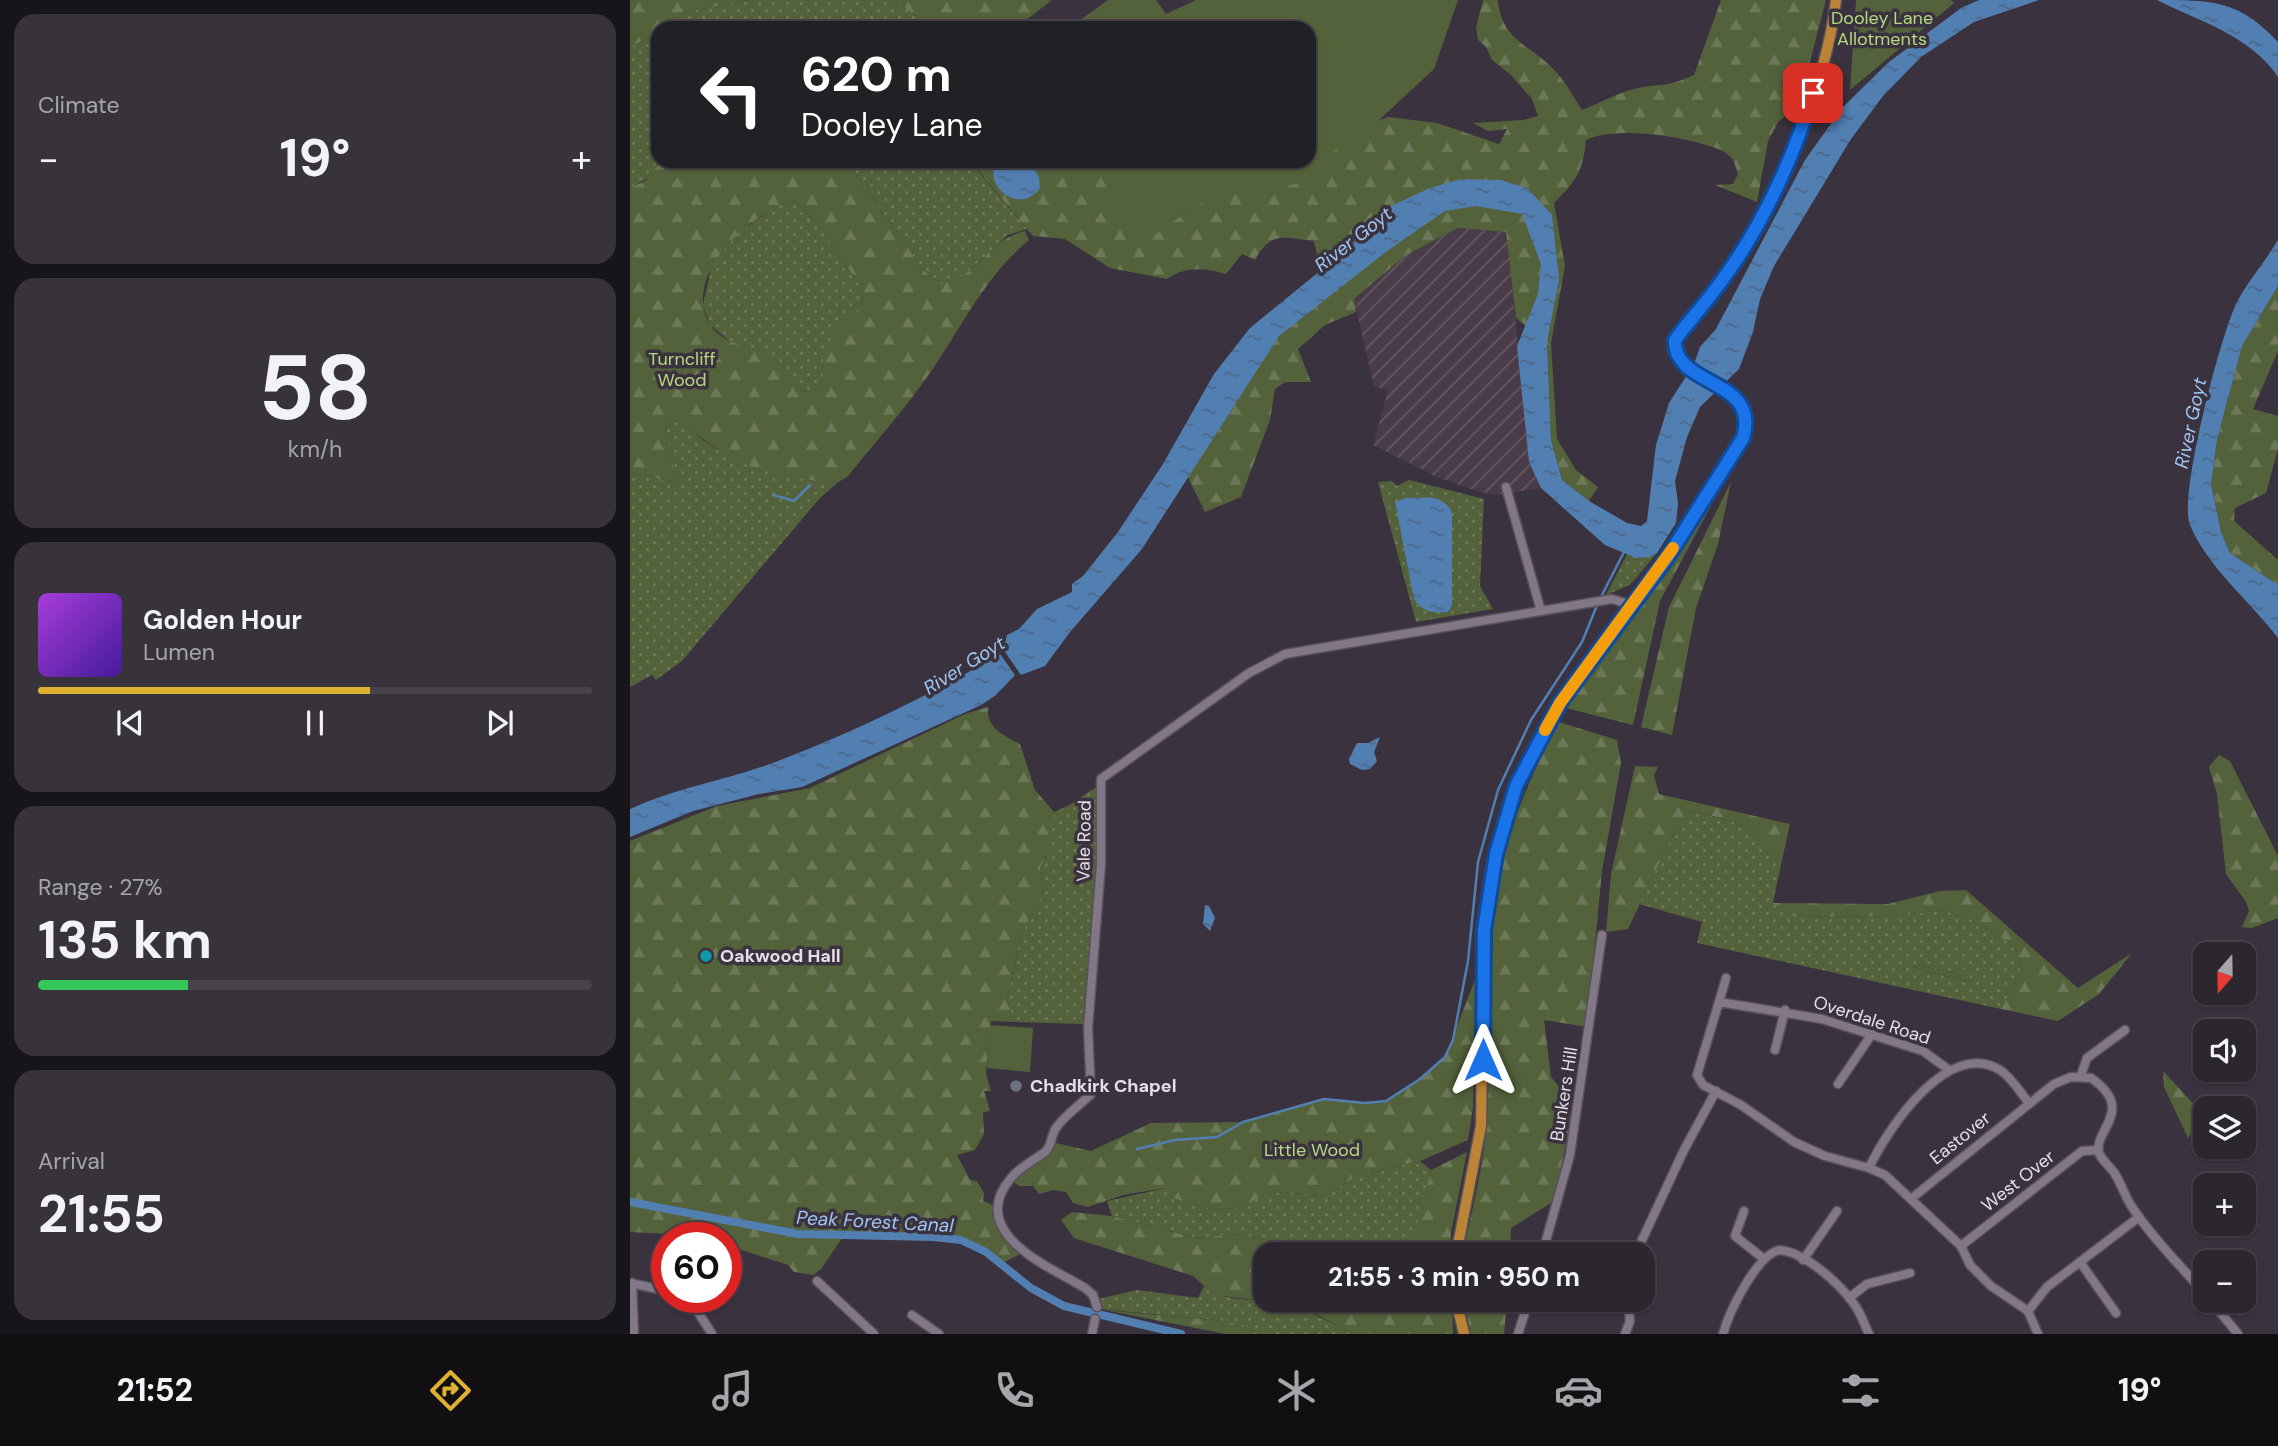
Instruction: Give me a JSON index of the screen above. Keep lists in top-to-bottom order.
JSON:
{
  "streets": {
    "street": [
      "Vale Road",
      "Overdale Road",
      "Bunkers Hill",
      "Eastover",
      "West Over"
    ]
  },
  "water": ["River Goyt", "Peak Forest Canal"],
  "parks": ["Dooley Lane Allotments", "Turncliff Wood", "Little Wood"],
  "places": ["Oakwood Hall", "Chadkirk Chapel"],
  "north": "bottom",
  "page": {
    "tile": [
      "Climate",
      ["58", "km/h"],
      ["Range · 27%", "135 km"],
      ["Arrival", "21:55"]
    ],
    "turn": ["620 m", "Dooley Lane"],
    "heat": ["−", "19°", "+"],
    "song": ["Golden Hour", "Lumen"],
    "map_buttons": ["+", "−"],
    "limit": "60",
    "trip": "21:55 · 3 min · 950 m",
    "tabs": ["21:52", "19°"]
  }
}
